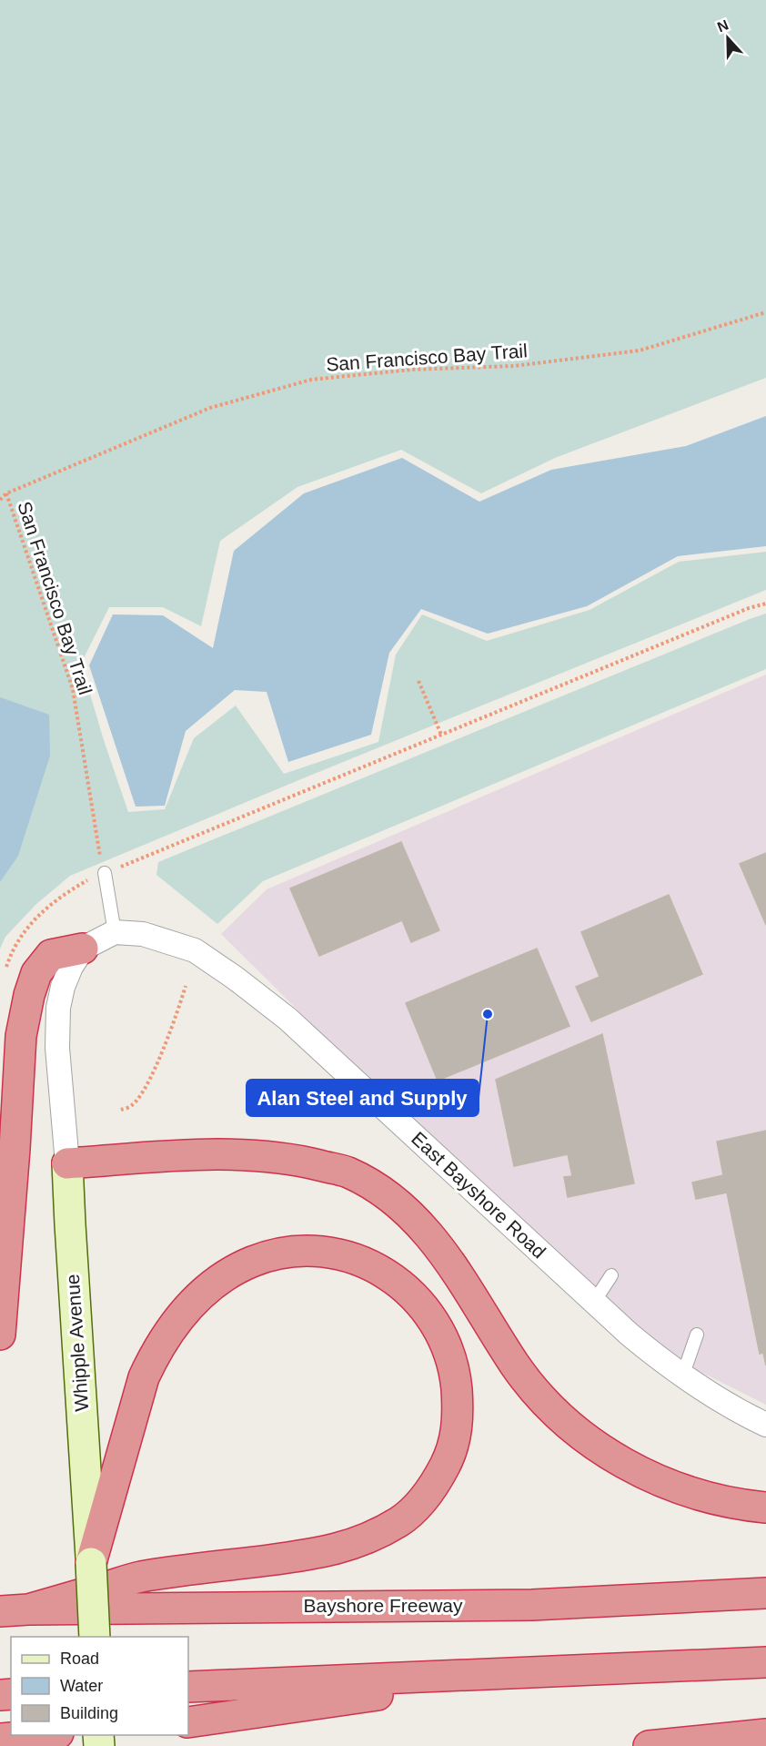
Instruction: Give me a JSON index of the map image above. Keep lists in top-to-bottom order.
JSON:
{
  "streets": {
    "highway": ["Bayshore Freeway"],
    "main road": ["Whipple Avenue"],
    "street": ["East Bayshore Road"],
    "path": ["San Francisco Bay Trail"]
  },
  "places": ["Alan Steel and Supply"],
  "legend": ["Road", "Water", "Building"],
  "north": "top"
}
